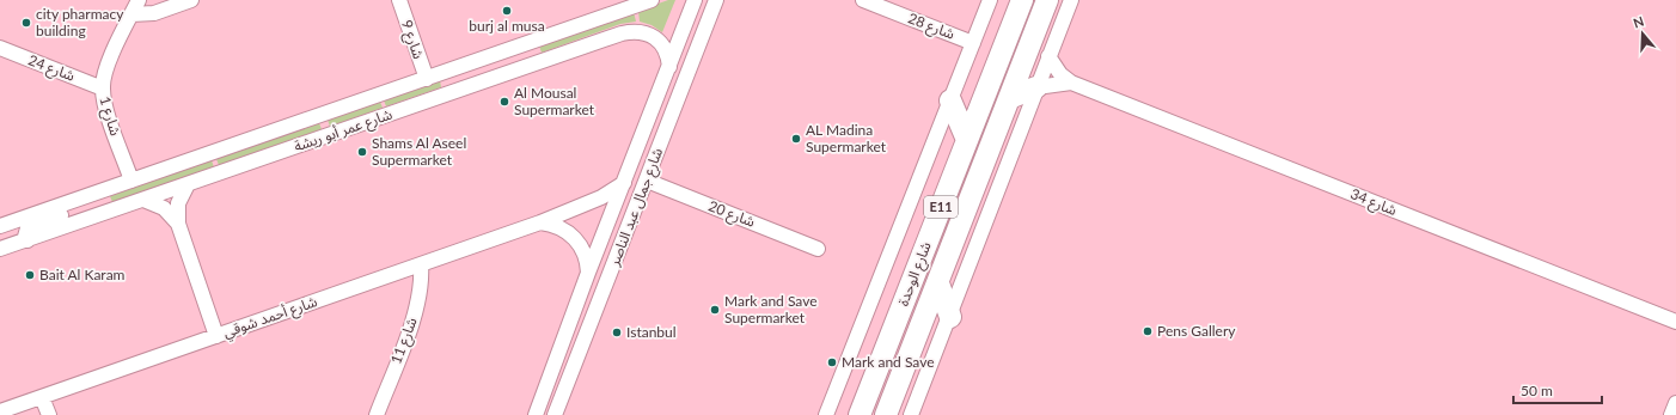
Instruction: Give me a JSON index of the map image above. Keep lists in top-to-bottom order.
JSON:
{
  "streets": {
    "highway": ["E11", "شارع الوحدة"],
    "street": [
      "شارع 28",
      "شارع 9",
      "شارع 24",
      "شارع 1",
      "شارع عمر أبو ريشة",
      "شارع 34",
      "شارع جمال عبد الناصر",
      "شارع 20",
      "شارع أحمد شوقي",
      "شارع 11"
    ]
  },
  "crossings": [
    ["شارع 9", "شارع عمر أبو ريشة"],
    ["شارع 24", "شارع 1"],
    ["شارع 1", "شارع عمر أبو ريشة"],
    ["شارع عمر أبو ريشة", "شارع جمال عبد الناصر"],
    ["شارع جمال عبد الناصر", "شارع 20"],
    ["شارع جمال عبد الناصر", "شارع أحمد شوقي"],
    ["شارع أحمد شوقي", "شارع 11"]
  ],
  "places": [
    "burj al musa",
    "city pharmacy building",
    "Al Mousal Supermarket",
    "AL Madina Supermarket",
    "Shams Al Aseel Supermarket",
    "Bait Al Karam",
    "Mark and Save Supermarket",
    "Pens Gallery",
    "Istanbul",
    "Mark and Save"
  ],
  "scale_bar": "50 m",
  "north": "top"
}
